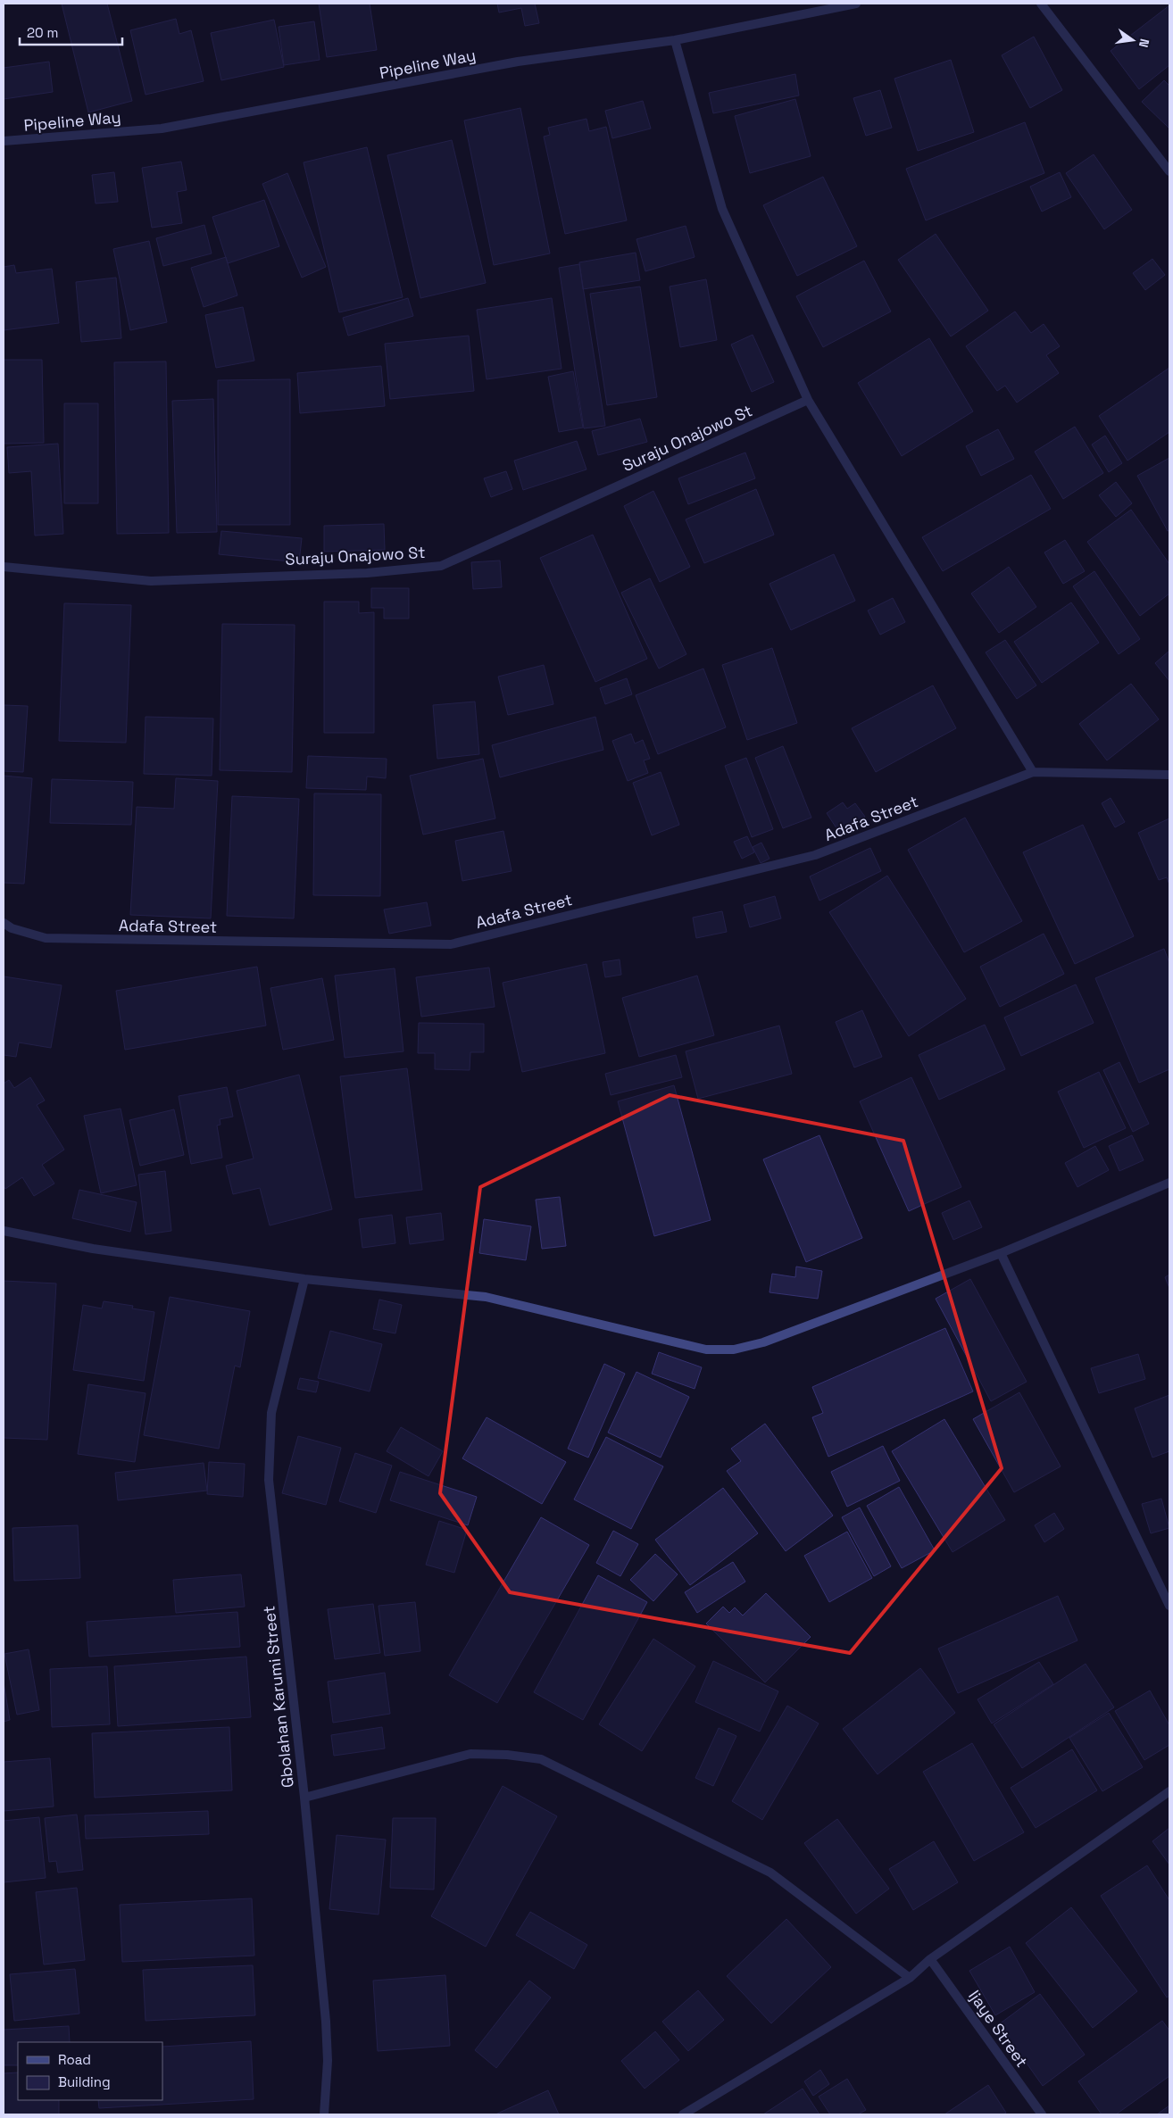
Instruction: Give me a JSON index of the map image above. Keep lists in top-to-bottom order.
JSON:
{
  "streets": {
    "street": [
      "Pipeline Way",
      "Suraju Onajowo St",
      "Adafa Street",
      "Gbolahan Karumi Street",
      "Ijaye Street"
    ]
  },
  "legend": ["Road", "Building"],
  "scale_bar": "20 m",
  "north": "right"
}
